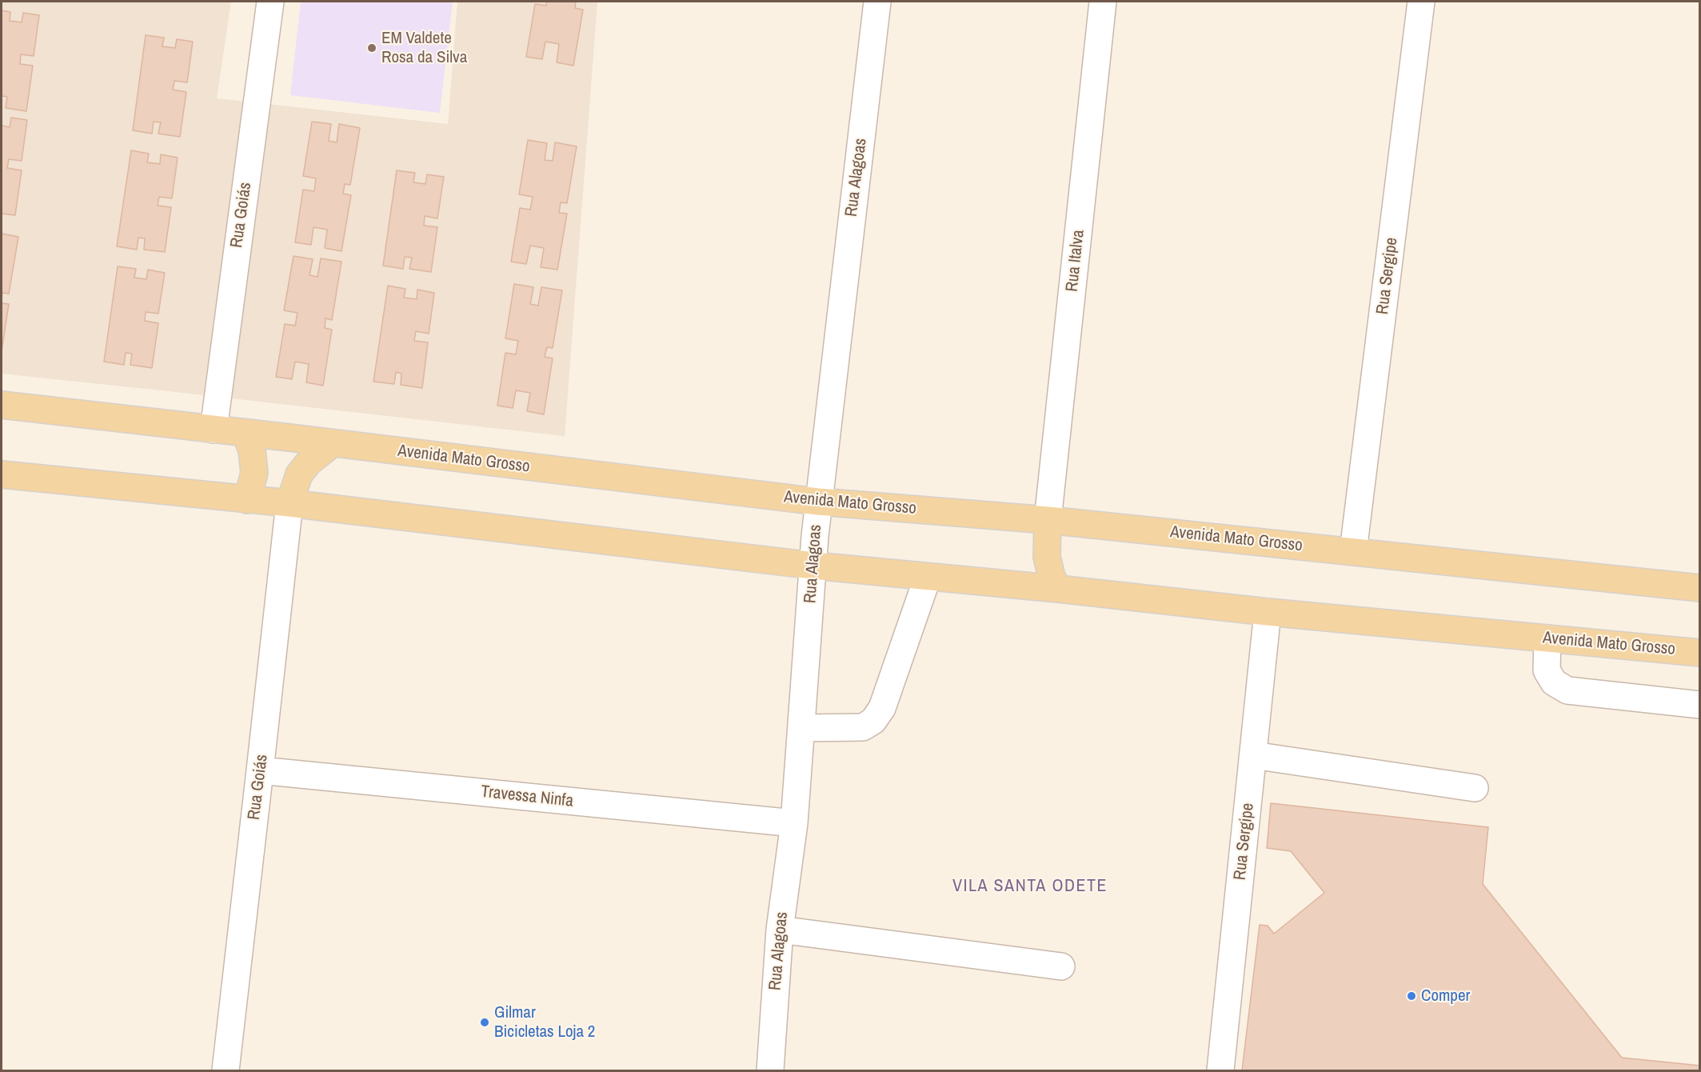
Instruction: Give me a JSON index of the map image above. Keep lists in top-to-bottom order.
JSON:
{
  "streets": {
    "main road": ["Avenida Mato Grosso"],
    "street": [
      "Rua Alagoas",
      "Rua Goiás",
      "Rua Italva",
      "Rua Sergipe",
      "Travessa Ninfa"
    ]
  },
  "crossings": [
    ["Rua Alagoas", "Avenida Mato Grosso"],
    ["Rua Alagoas", "Travessa Ninfa"],
    ["Rua Goiás", "Avenida Mato Grosso"],
    ["Rua Goiás", "Travessa Ninfa"],
    ["Rua Italva", "Avenida Mato Grosso"],
    ["Rua Sergipe", "Avenida Mato Grosso"]
  ],
  "districts": ["VILA SANTA ODETE"],
  "places": ["EM Valdete Rosa da Silva", "Comper", "Gilmar Bicicletas Loja 2"]
}
